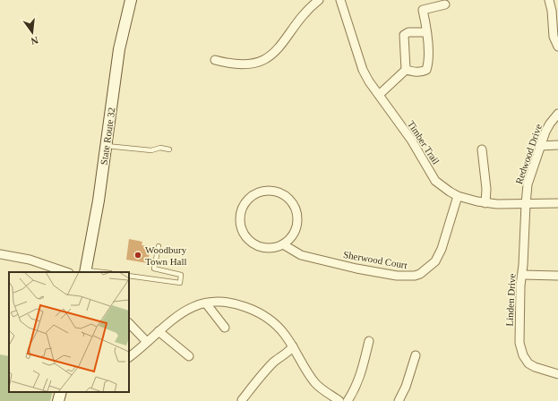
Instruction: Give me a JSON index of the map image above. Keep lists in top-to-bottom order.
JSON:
{
  "streets": {
    "main road": ["State Route 32"],
    "street": [
      "Timber Trail",
      "Redwood Drive",
      "Sherwood Court",
      "Linden Drive"
    ]
  },
  "crossings": [
    ["Timber Trail", "Redwood Drive"],
    ["Timber Trail", "Sherwood Court"],
    ["Timber Trail", "Linden Drive"],
    ["Redwood Drive", "Linden Drive"]
  ],
  "places": ["Woodbury Town Hall"],
  "north": "bottom"
}
